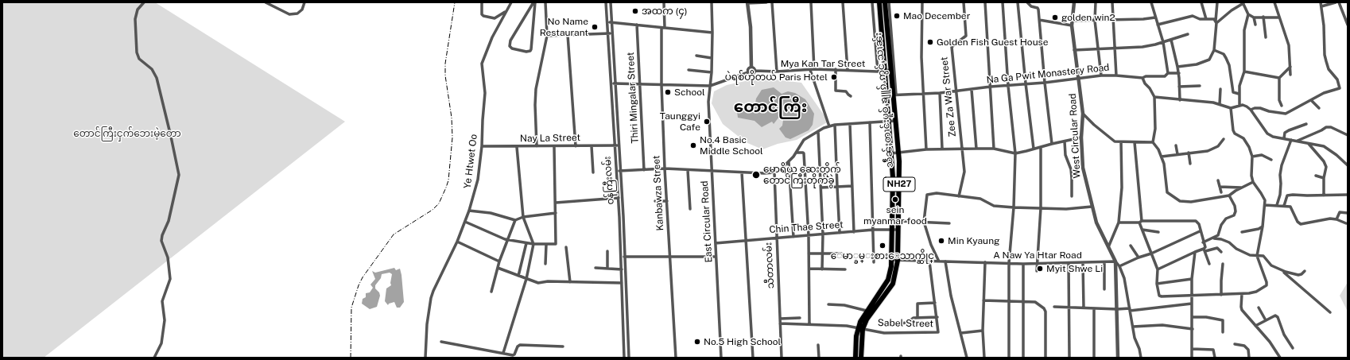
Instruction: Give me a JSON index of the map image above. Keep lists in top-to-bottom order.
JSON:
{
  "streets": {
    "highway": ["သဵႅၼ်ႈတၢင်းပူဝ်ႇၶျူၵ်ႉဢွင်ႇသၢၼ်း", "NH27"],
    "street": [
      "Mya Kan Tar Street",
      "Na Ga Pwit Monastery Road",
      "Zee Za War Street",
      "Thiri Mingalar Street",
      "West Circular Road",
      "Nay La Street",
      "Ye Htwet Oo",
      "ဝန်ကြီးလမ်း",
      "Kanbawza Street",
      "East Circular Road",
      "Chin Thae Street",
      "A Naw Ya Htar Road",
      "သီတာလမ်း",
      "Sabel Street"
    ]
  },
  "crossings": [
    ["Mya Kan Tar Street", "Thiri Mingalar Street"],
    ["Mya Kan Tar Street", "သဵႅၼ်ႈတၢင်းပူဝ်ႇၶျူၵ်ႉဢွင်ႇသၢၼ်း"],
    ["Mya Kan Tar Street", "ဝန်ကြီးလမ်း"],
    ["Mya Kan Tar Street", "Kanbawza Street"],
    ["Mya Kan Tar Street", "East Circular Road"],
    ["Na Ga Pwit Monastery Road", "Zee Za War Street"],
    ["Na Ga Pwit Monastery Road", "သဵႅၼ်ႈတၢင်းပူဝ်ႇၶျူၵ်ႉဢွင်ႇသၢၼ်း"],
    ["Na Ga Pwit Monastery Road", "West Circular Road"],
    ["သဵႅၼ်ႈတၢင်းပူဝ်ႇၶျူၵ်ႉဢွင်ႇသၢၼ်း", "Chin Thae Street"],
    ["သဵႅၼ်ႈတၢင်းပူဝ်ႇၶျူၵ်ႉဢွင်ႇသၢၼ်း", "A Naw Ya Htar Road"],
    ["သဵႅၼ်ႈတၢင်းပူဝ်ႇၶျူၵ်ႉဢွင်ႇသၢၼ်း", "Sabel Street"],
    ["West Circular Road", "A Naw Ya Htar Road"],
    ["Nay La Street", "Ye Htwet Oo"],
    ["Nay La Street", "ဝန်ကြီးလမ်း"],
    ["East Circular Road", "Chin Thae Street"],
    ["Chin Thae Street", "သီတာလမ်း"],
    ["A Naw Ya Htar Road", "Sabel Street"]
  ],
  "districts": ["တောင်ကြီး"],
  "parks": ["တောင်ကြီးငှက်ဘေးမဲ့တော"],
  "places": [
    "အထက (၄)",
    "Mao December",
    "golden win2",
    "No Name Restaurant",
    "Golden Fish Guest House",
    "ပဲရစ်ဟိုတယ် Paris Hotel",
    "School",
    "Taunggyi Cafe",
    "No.4 Basic Middle School",
    "မောရိယ ဆေးတိုက် တောင်ကြီးတိုက်ခွဲ",
    "sein myanmar food",
    "Min Kyaung",
    "ေမာ္ခမ္းစားေသာက္ဆိုင္",
    "Myit Shwe Li",
    "No.5 High School"
  ]
}
